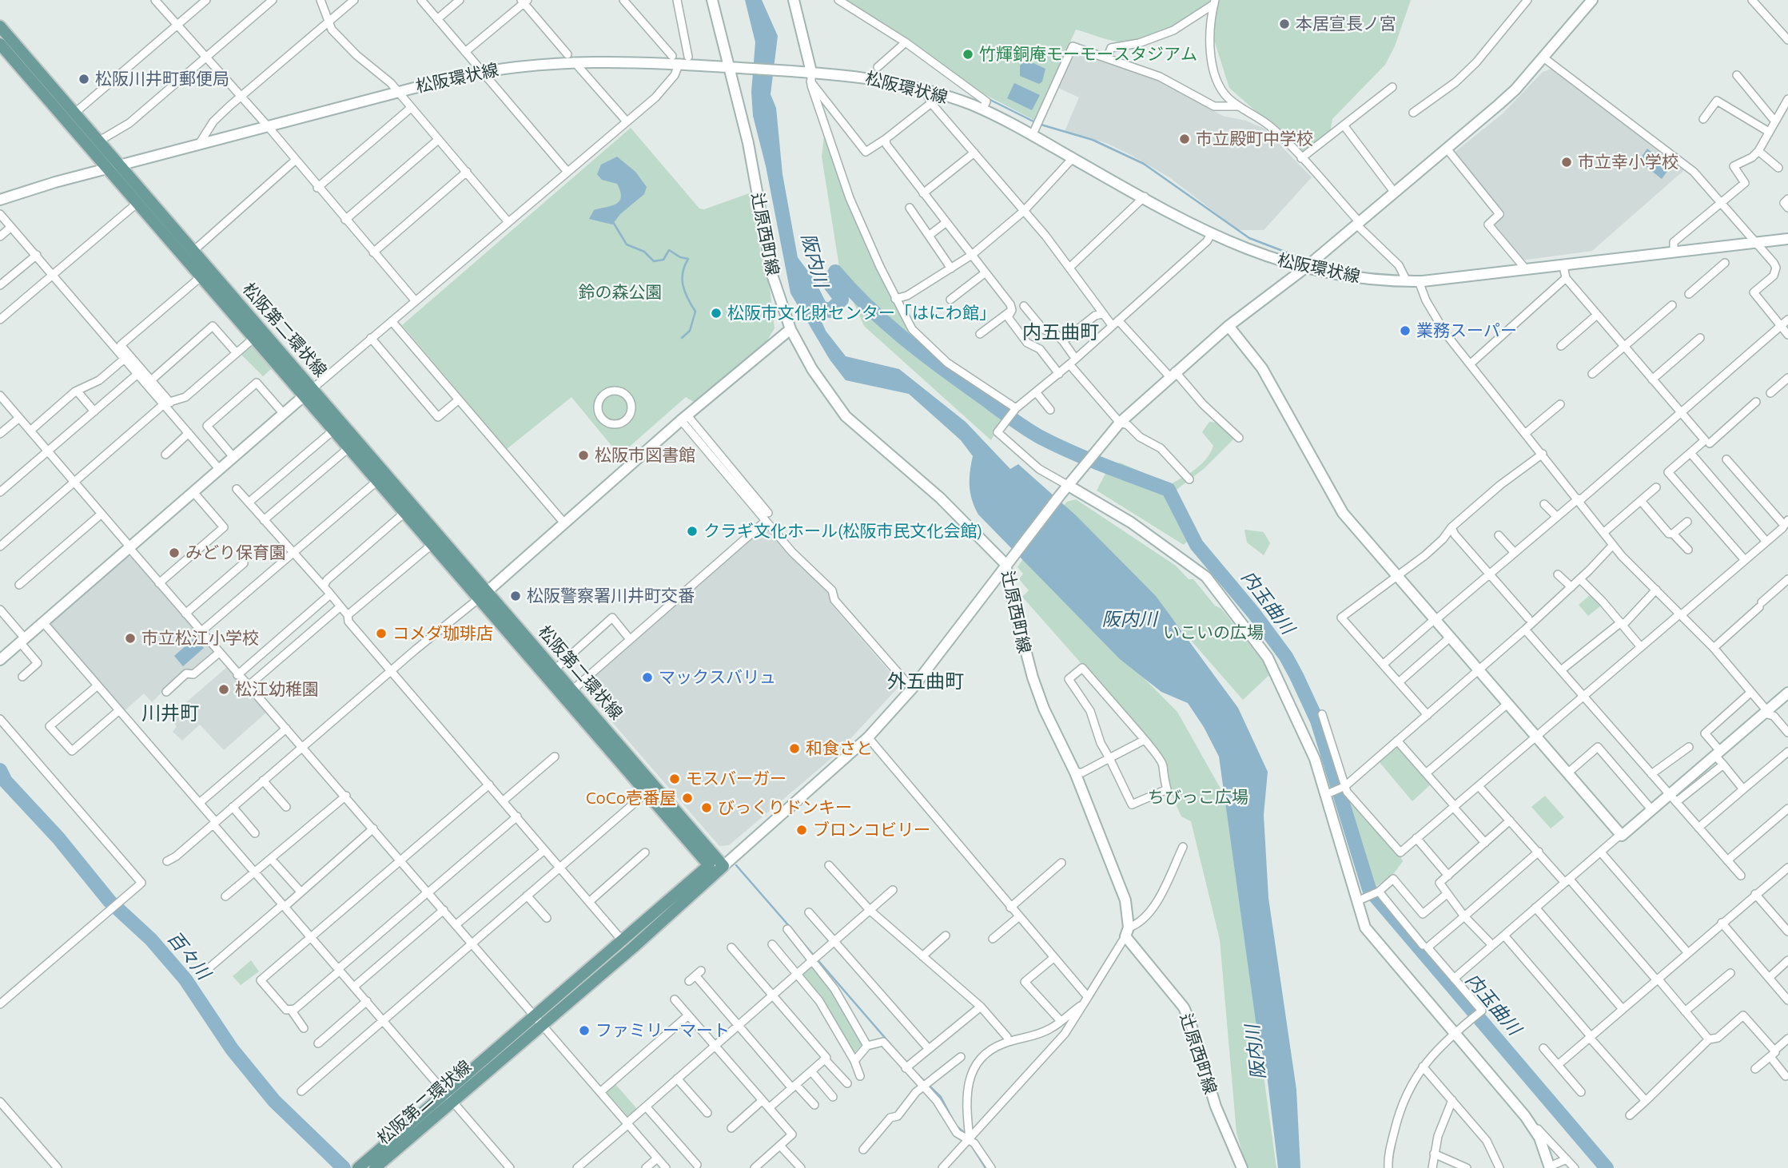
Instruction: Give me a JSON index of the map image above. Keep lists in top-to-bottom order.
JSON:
{
  "streets": {
    "main road": ["松阪第二環状線"],
    "street": ["松阪環状線", "辻原西町線"]
  },
  "crossings": [
    ["松阪環状線", "辻原西町線"],
    ["松阪環状線", "松阪第二環状線"]
  ],
  "districts": ["内五曲町", "外五曲町", "川井町"],
  "water": ["阪内川", "内玉曲川", "百々川"],
  "parks": ["鈴の森公園", "いこいの広場", "ちびっこ広場"],
  "places": [
    "本居宣長ノ宮",
    "竹輝銅庵モーモースタジアム",
    "松阪川井町郵便局",
    "市立殿町中学校",
    "市立幸小学校",
    "松阪市文化財センター「はにわ館」",
    "業務スーパー",
    "松阪市図書館",
    "クラギ文化ホール(松阪市民文化会館)",
    "みどり保育園",
    "松阪警察署川井町交番",
    "コメダ珈琲店",
    "市立松江小学校",
    "マックスバリュ",
    "松江幼稚園",
    "和食さと",
    "モスバーガー",
    "CoCo壱番屋",
    "びっくりドンキー",
    "ブロンコビリー",
    "ファミリーマート"
  ]
}
